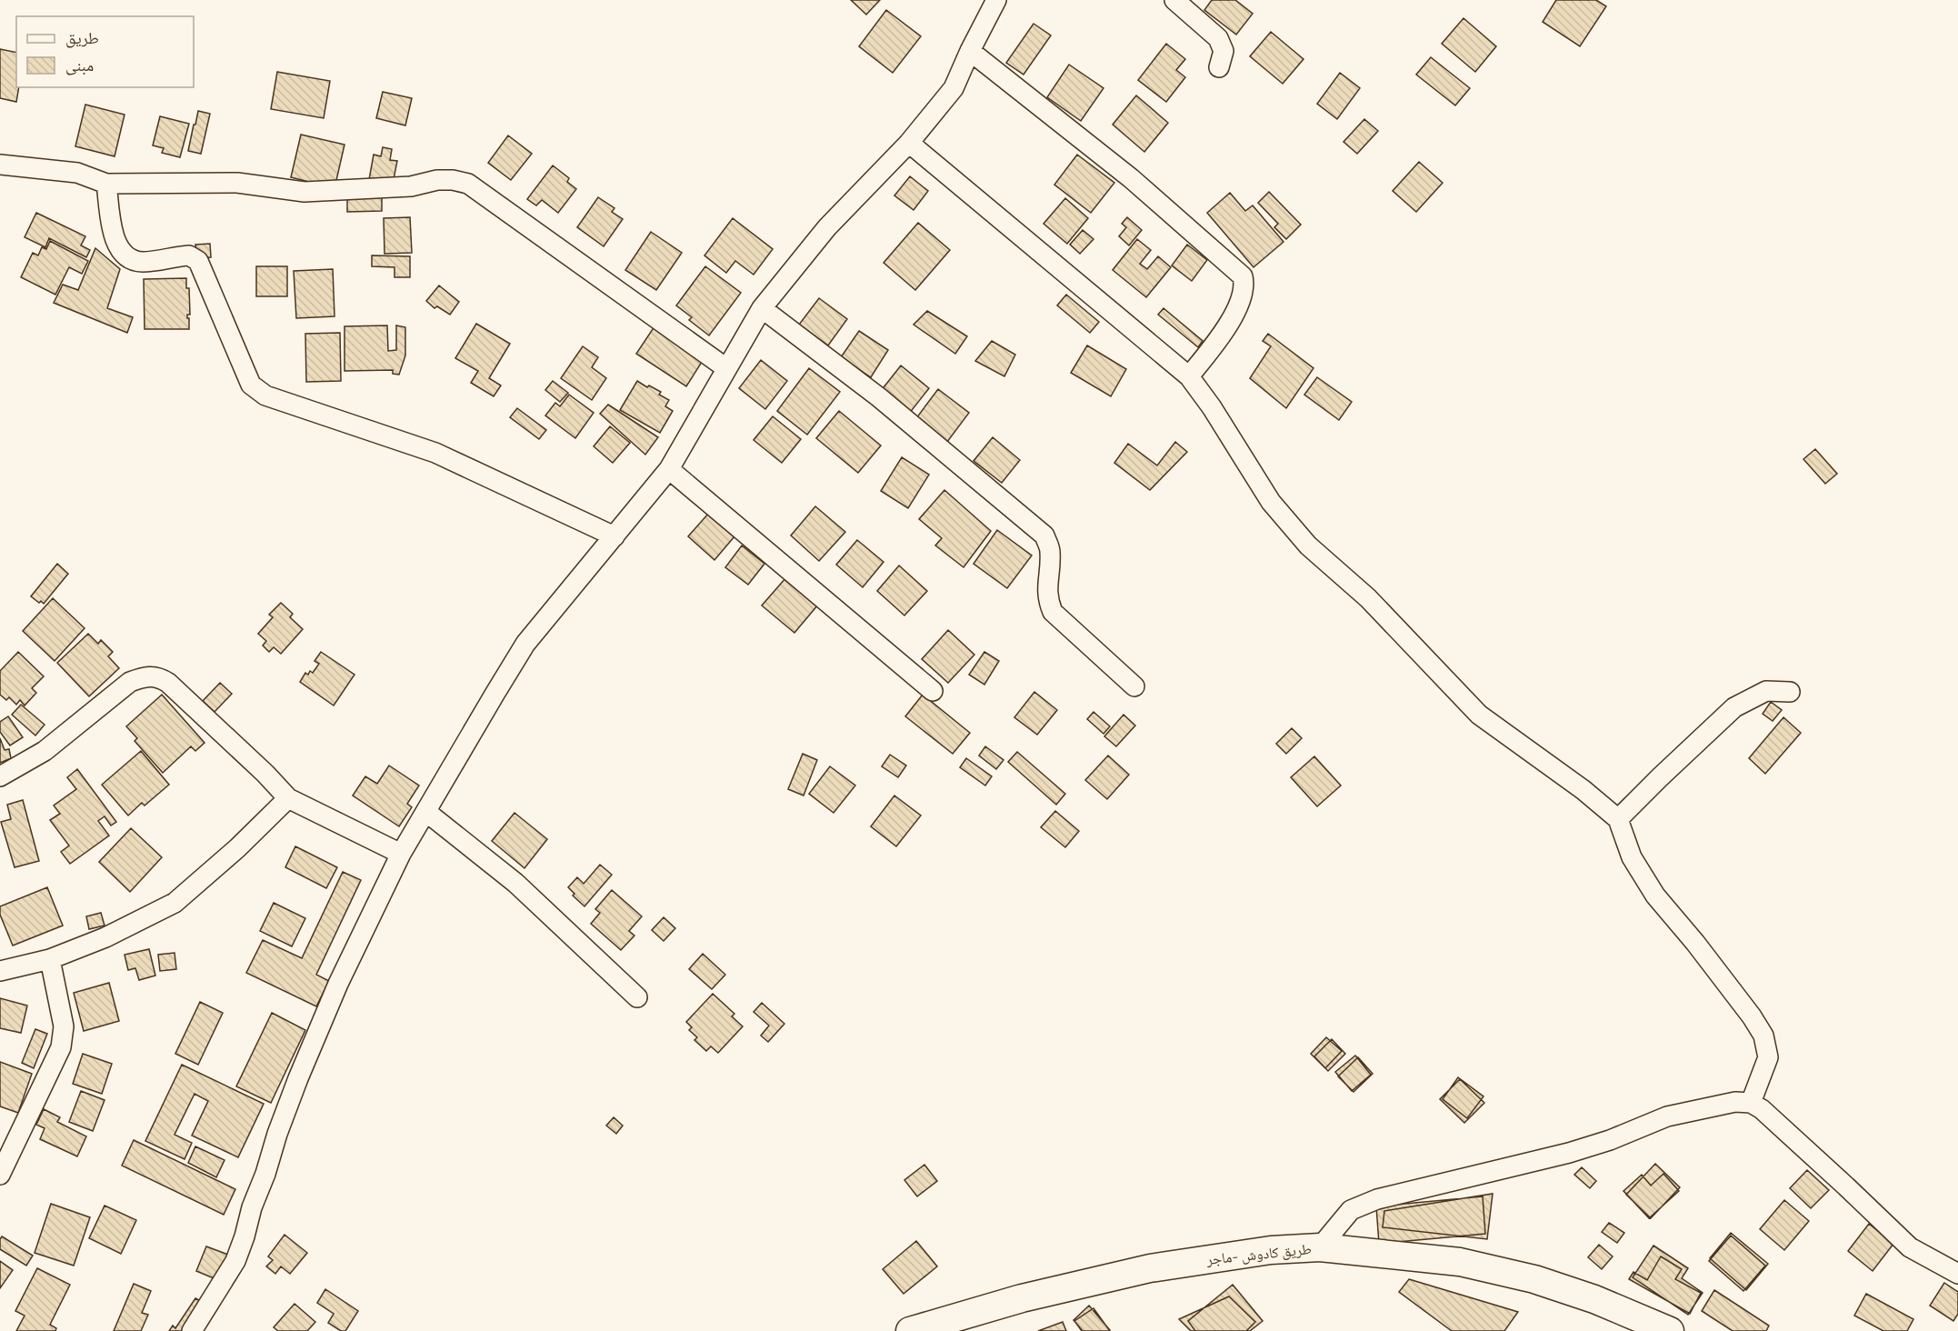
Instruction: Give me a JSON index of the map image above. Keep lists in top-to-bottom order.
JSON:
{
  "streets": {
    "highway": ["طريق كادوش -ماجر"]
  },
  "legend": ["طريق", "مبنى"]
}
